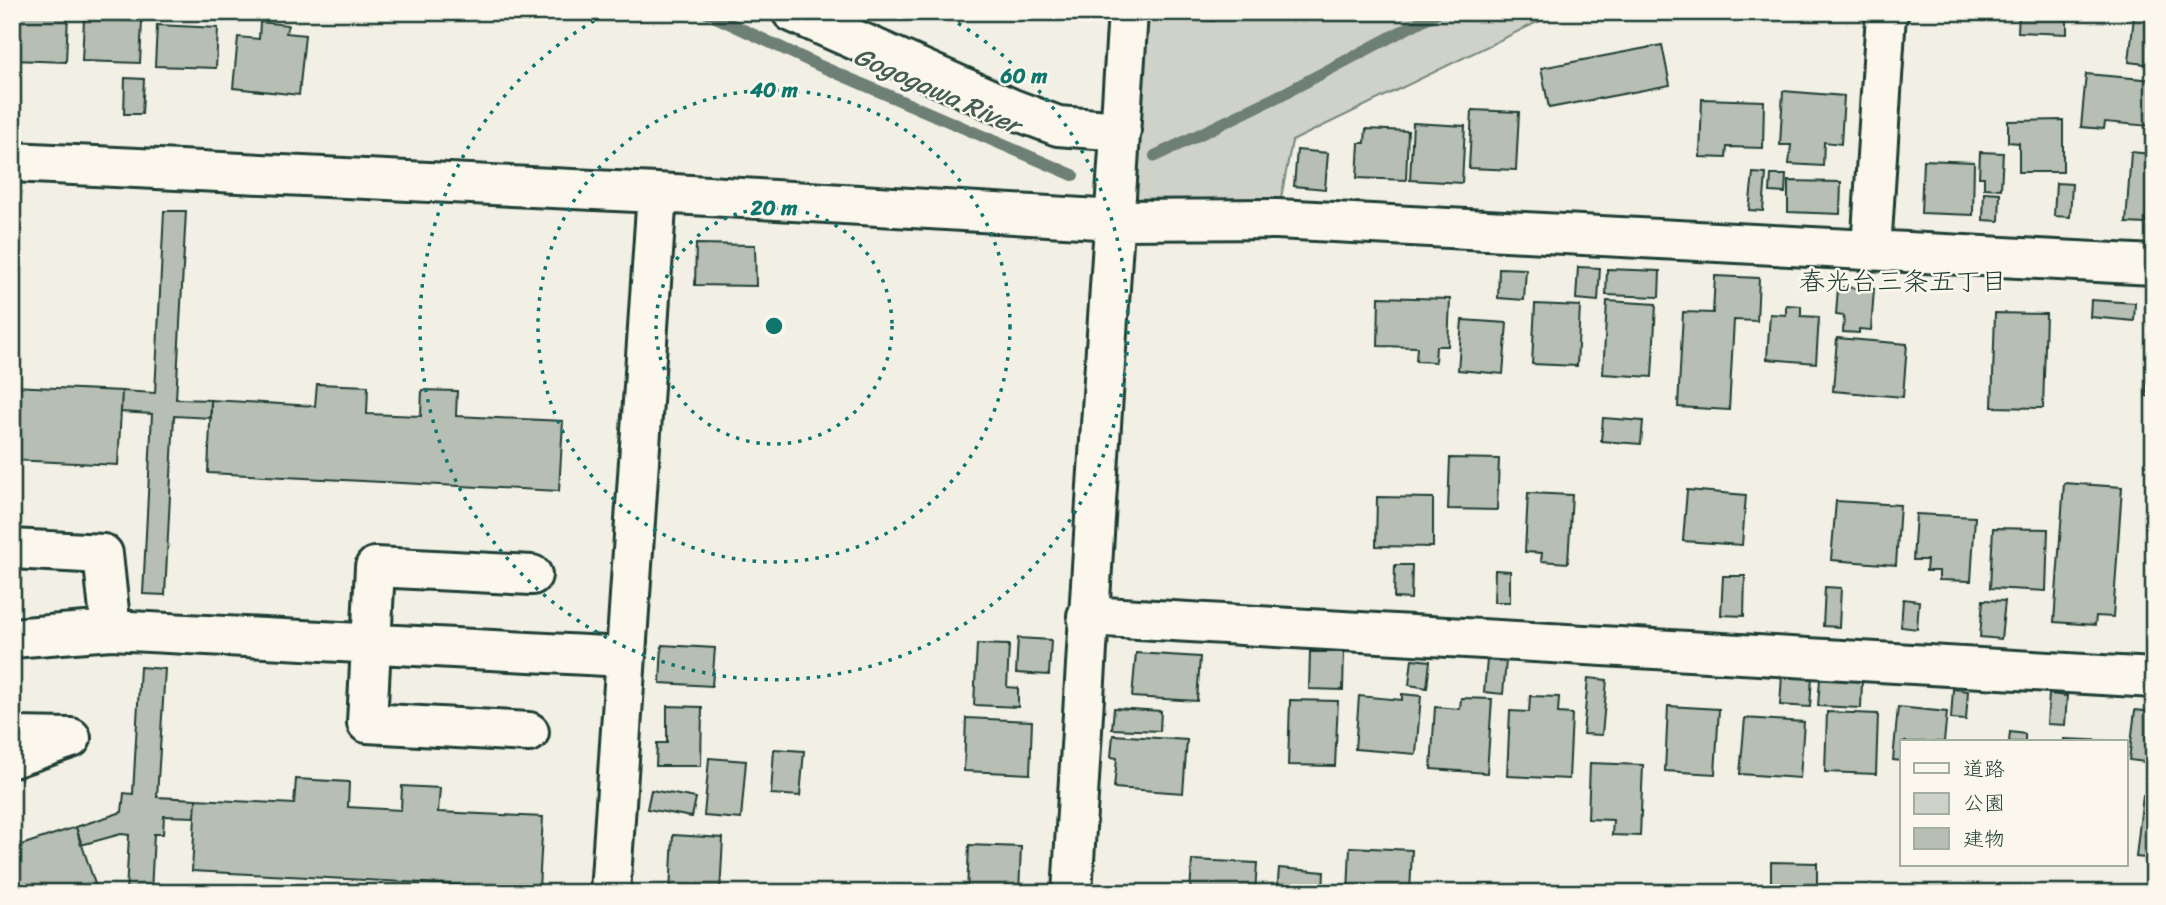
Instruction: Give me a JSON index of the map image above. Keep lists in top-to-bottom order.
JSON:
{
  "districts": ["春光台三条五丁目"],
  "water": ["Gogogawa River"],
  "legend": ["道路", "公園", "建物"],
  "rings": ["60 m", "40 m", "20 m"]
}
